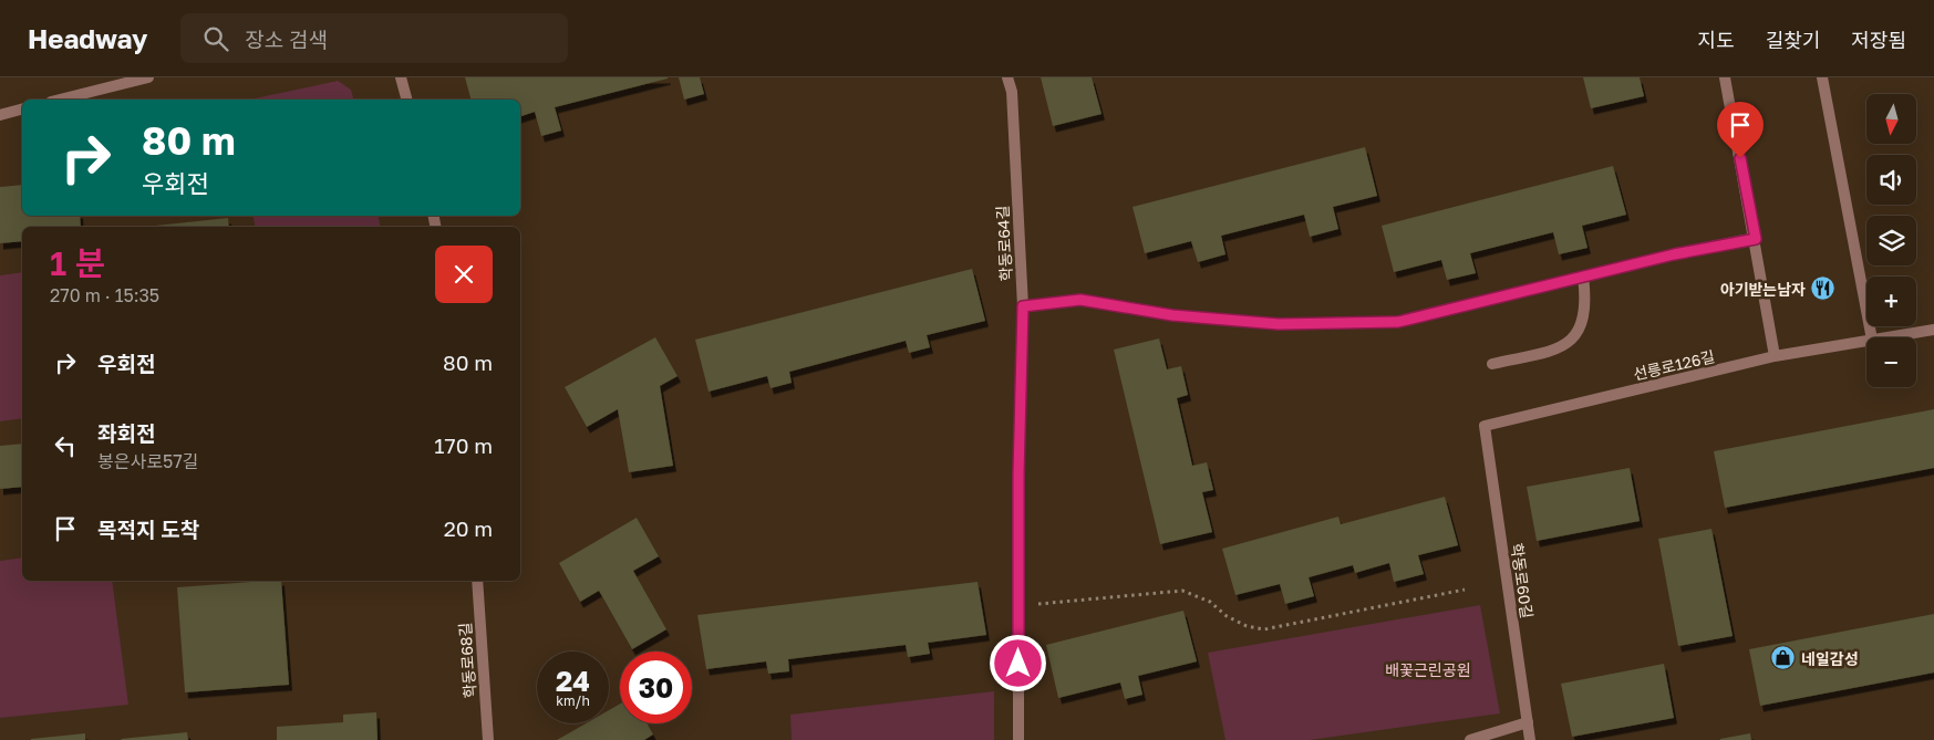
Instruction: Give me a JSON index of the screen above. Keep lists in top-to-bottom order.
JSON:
{
  "streets": {
    "street": [
      "학동로64길",
      "선릉로126길",
      "학동로60길",
      "학동로68길"
    ]
  },
  "crossings": [
    ["선릉로126길", "학동로60길"]
  ],
  "parks": ["배꽃근린공원"],
  "places": {
    "restaurant": ["아기받는남자"],
    "shop": ["네일감성"]
  },
  "north": "bottom",
  "page": {
    "header": "Headway",
    "search": "장소 검색",
    "nav": ["지도", "길찾기", "저장됨"],
    "map_buttons": ["+", "−"],
    "turn": ["80 m", "우회전"],
    "heading": ["1 분", "270 m · 15:35"],
    "list": [
      {
        "name": "우회전",
        "value": "80 m"
      },
      {
        "name": "좌회전",
        "note": "봉은사로57길",
        "value": "170 m"
      },
      {
        "name": "목적지 도착",
        "value": "20 m"
      }
    ],
    "speed": "24 km/h",
    "limit": "30"
  }
}
